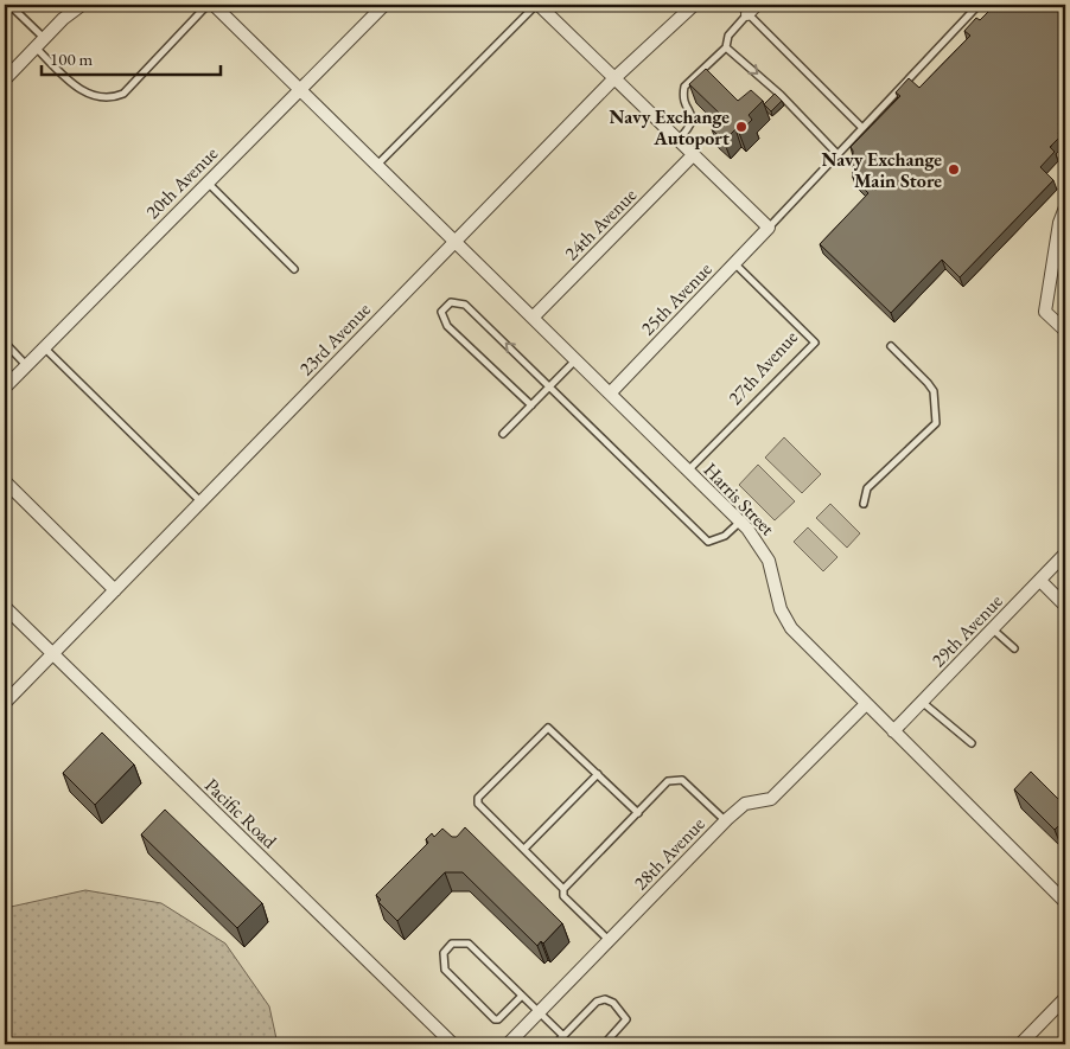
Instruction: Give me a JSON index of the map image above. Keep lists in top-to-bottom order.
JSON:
{
  "streets": {
    "street": [
      "20th Avenue",
      "24th Avenue",
      "25th Avenue",
      "23rd Avenue",
      "Harris Street",
      "29th Avenue",
      "Pacific Road",
      "28th Avenue"
    ],
    "lane": ["27th Avenue"]
  },
  "crossings": [
    ["20th Avenue", "Harris Street"],
    ["24th Avenue", "Harris Street"],
    ["25th Avenue", "27th Avenue"],
    ["25th Avenue", "Harris Street"],
    ["23rd Avenue", "Harris Street"],
    ["23rd Avenue", "Pacific Road"],
    ["27th Avenue", "Harris Street"],
    ["Harris Street", "29th Avenue"],
    ["Harris Street", "28th Avenue"]
  ],
  "places": ["Navy Exchange Autoport", "Navy Exchange Main Store"],
  "scale_bar": "100 m"
}
